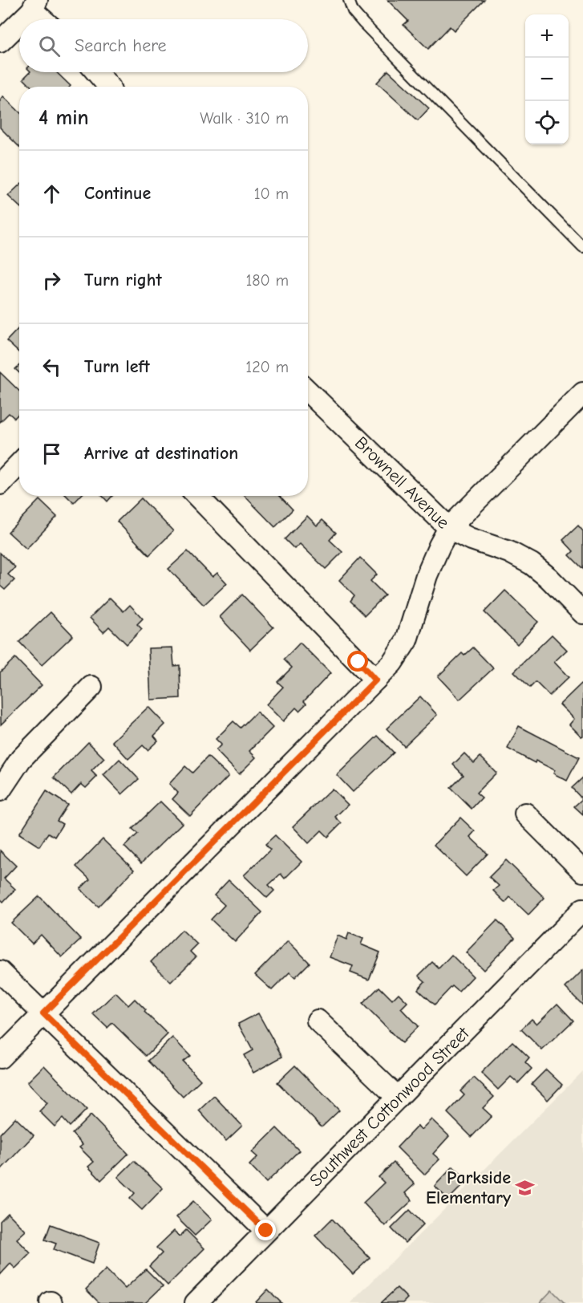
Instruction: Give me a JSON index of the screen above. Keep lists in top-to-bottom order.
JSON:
{
  "streets": {
    "street": ["Brownell Avenue", "Southwest Cottonwood Street"]
  },
  "places": {
    "school or university": ["Parkside Elementary"]
  },
  "page": {
    "map_buttons": ["+", "−"],
    "search": "Search here",
    "heading": ["4 min", "Walk · 310 m"],
    "list": [
      ["Continue", "10 m"],
      ["Turn right", "180 m"],
      ["Turn left", "120 m"],
      "Arrive at destination"
    ]
  }
}
